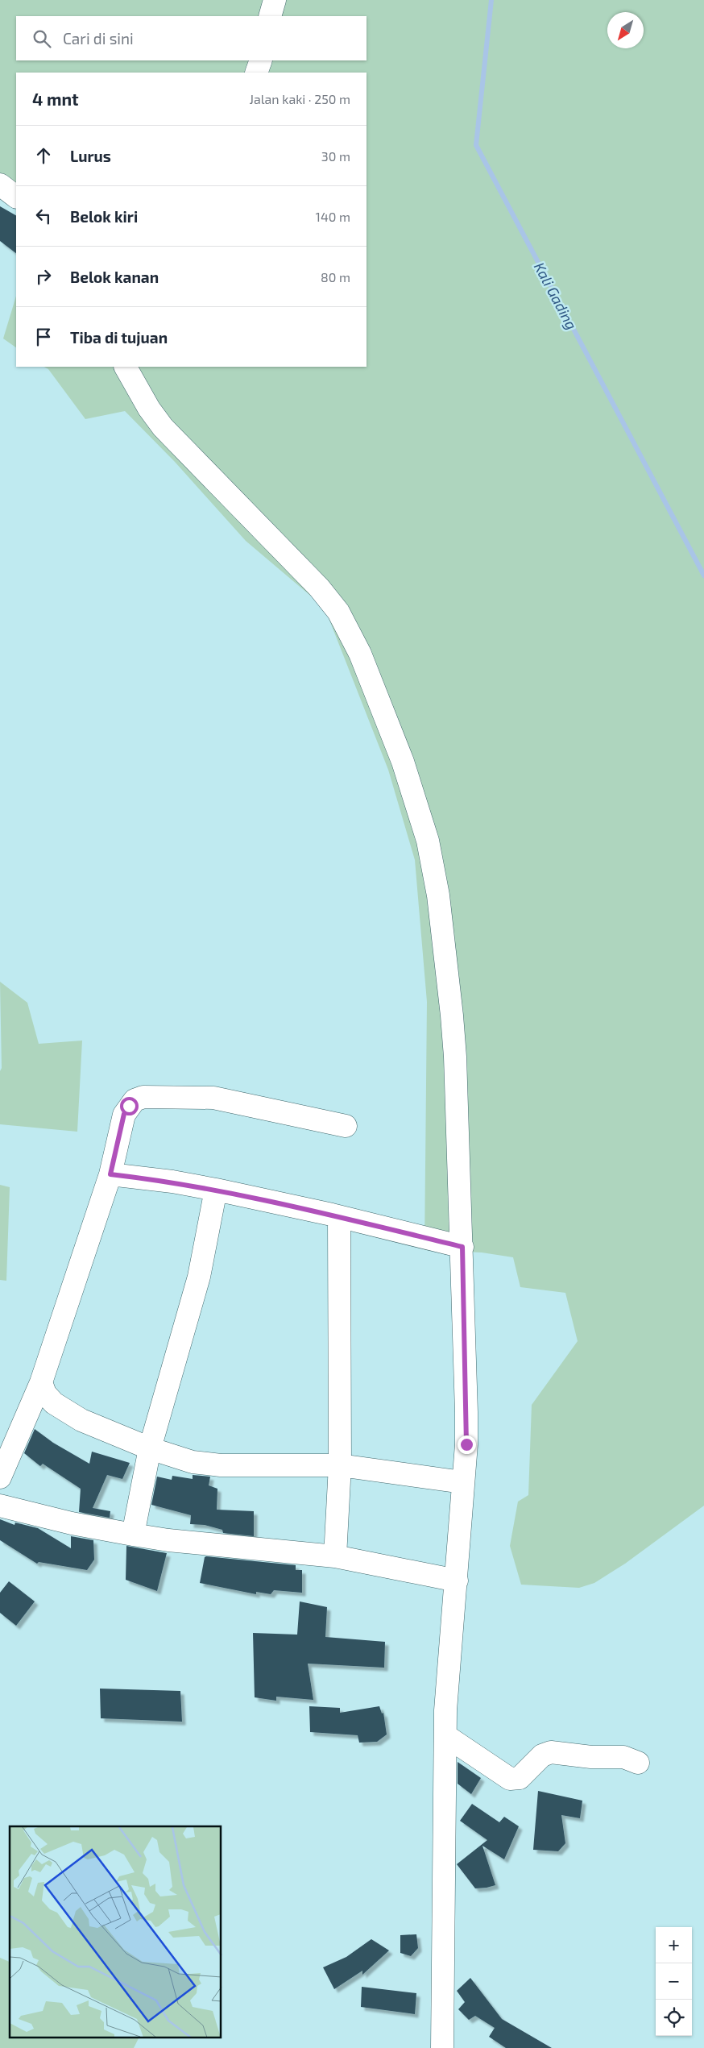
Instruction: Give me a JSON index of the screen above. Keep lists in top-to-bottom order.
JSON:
{
  "water": ["Kali Gading"],
  "north": "bottom left",
  "page": {
    "search": "Cari di sini",
    "heading": ["4 mnt", "Jalan kaki · 250 m"],
    "list": [
      ["Lurus", "30 m"],
      ["Belok kiri", "140 m"],
      ["Belok kanan", "80 m"],
      "Tiba di tujuan"
    ],
    "map_buttons": ["+", "−"]
  }
}
